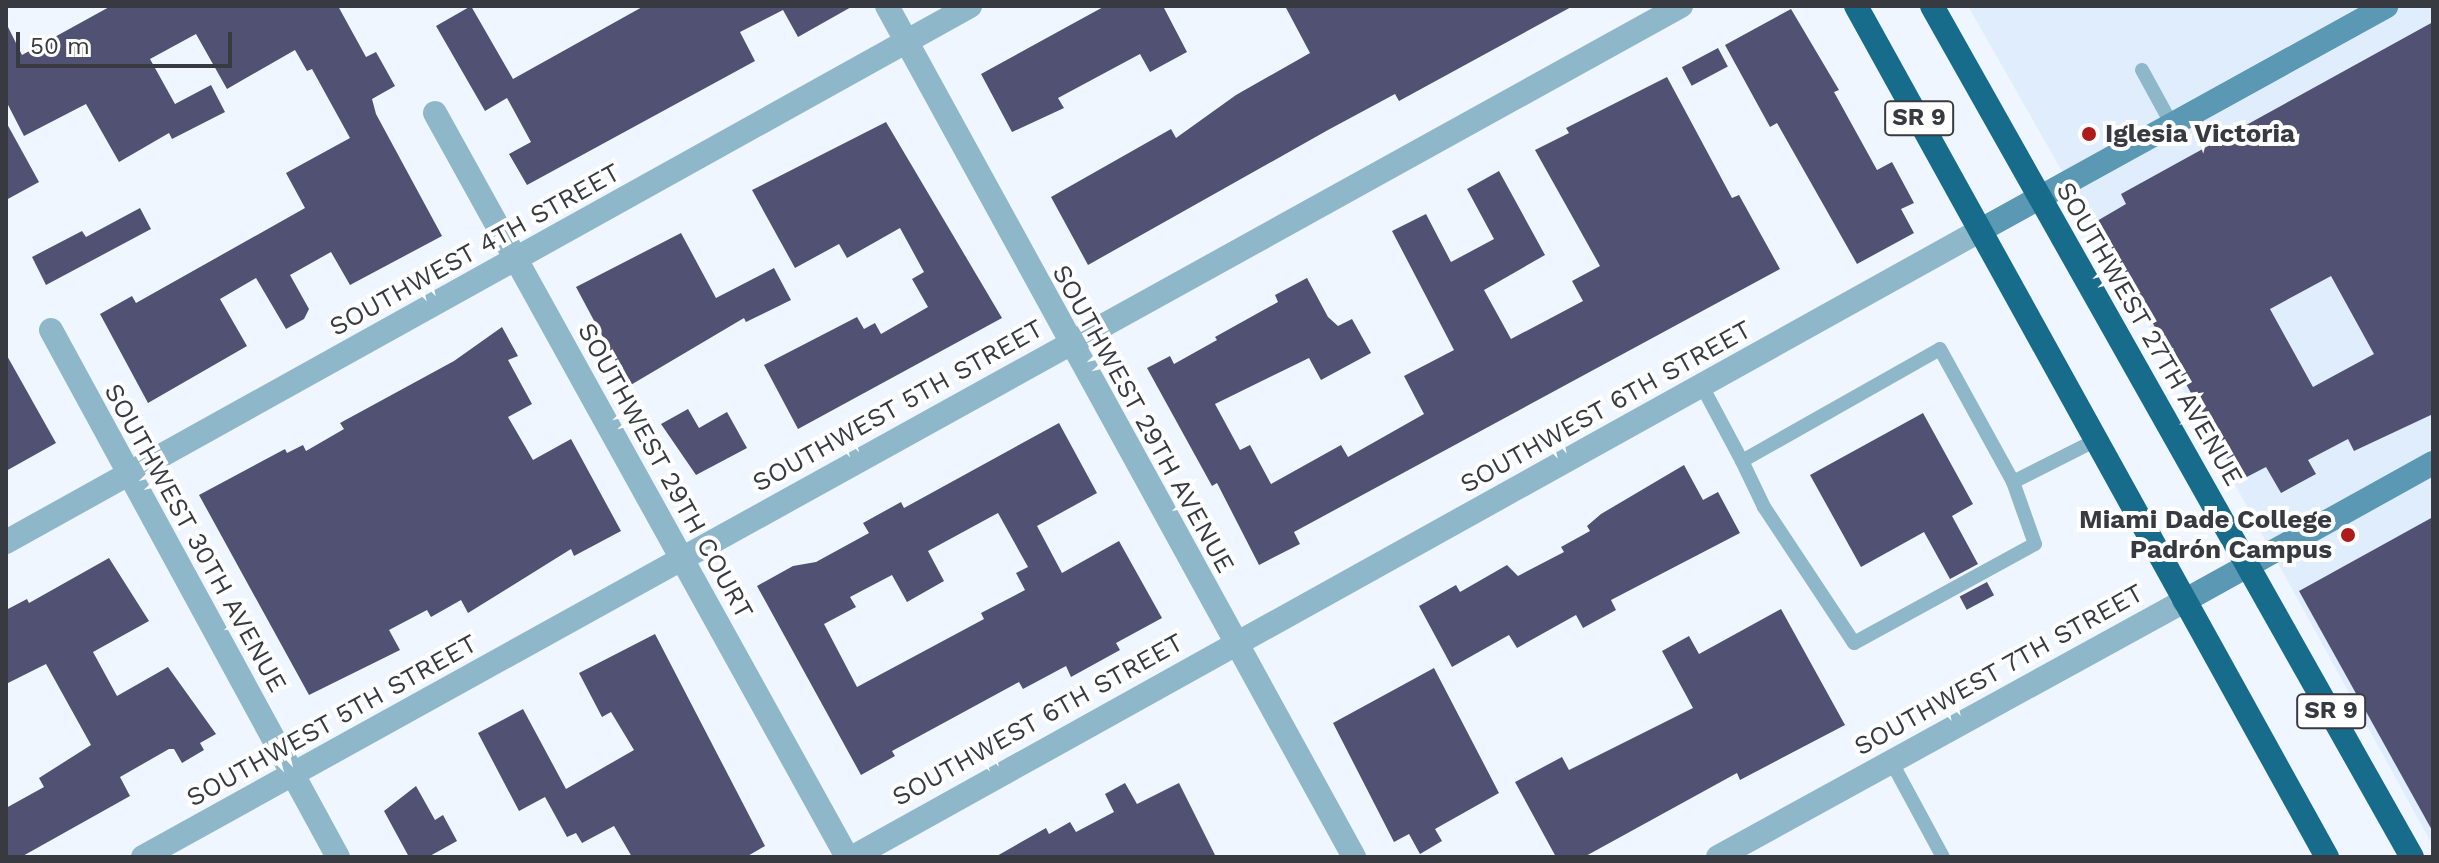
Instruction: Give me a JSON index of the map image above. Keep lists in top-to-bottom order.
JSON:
{
  "streets": {
    "highway": ["SR 9", "SOUTHWEST 27TH AVENUE"],
    "street": [
      "SOUTHWEST 4TH STREET",
      "SOUTHWEST 5TH STREET",
      "SOUTHWEST 6TH STREET",
      "SOUTHWEST 29TH AVENUE",
      "SOUTHWEST 29TH COURT",
      "SOUTHWEST 30TH AVENUE",
      "SOUTHWEST 7TH STREET"
    ]
  },
  "crossings": [
    ["SR 9", "SOUTHWEST 6TH STREET"],
    ["SR 9", "SOUTHWEST 7TH STREET"],
    ["SOUTHWEST 4TH STREET", "SOUTHWEST 29TH AVENUE"],
    ["SOUTHWEST 4TH STREET", "SOUTHWEST 29TH COURT"],
    ["SOUTHWEST 4TH STREET", "SOUTHWEST 30TH AVENUE"],
    ["SOUTHWEST 27TH AVENUE", "SOUTHWEST 6TH STREET"],
    ["SOUTHWEST 27TH AVENUE", "SOUTHWEST 7TH STREET"],
    ["SOUTHWEST 5TH STREET", "SOUTHWEST 29TH AVENUE"],
    ["SOUTHWEST 5TH STREET", "SOUTHWEST 29TH COURT"],
    ["SOUTHWEST 5TH STREET", "SOUTHWEST 30TH AVENUE"],
    ["SOUTHWEST 6TH STREET", "SOUTHWEST 29TH AVENUE"],
    ["SOUTHWEST 6TH STREET", "SOUTHWEST 29TH COURT"]
  ],
  "places": ["Iglesia Victoria", "Miami Dade College Padrón Campus"],
  "scale_bar": "50 m"
}
